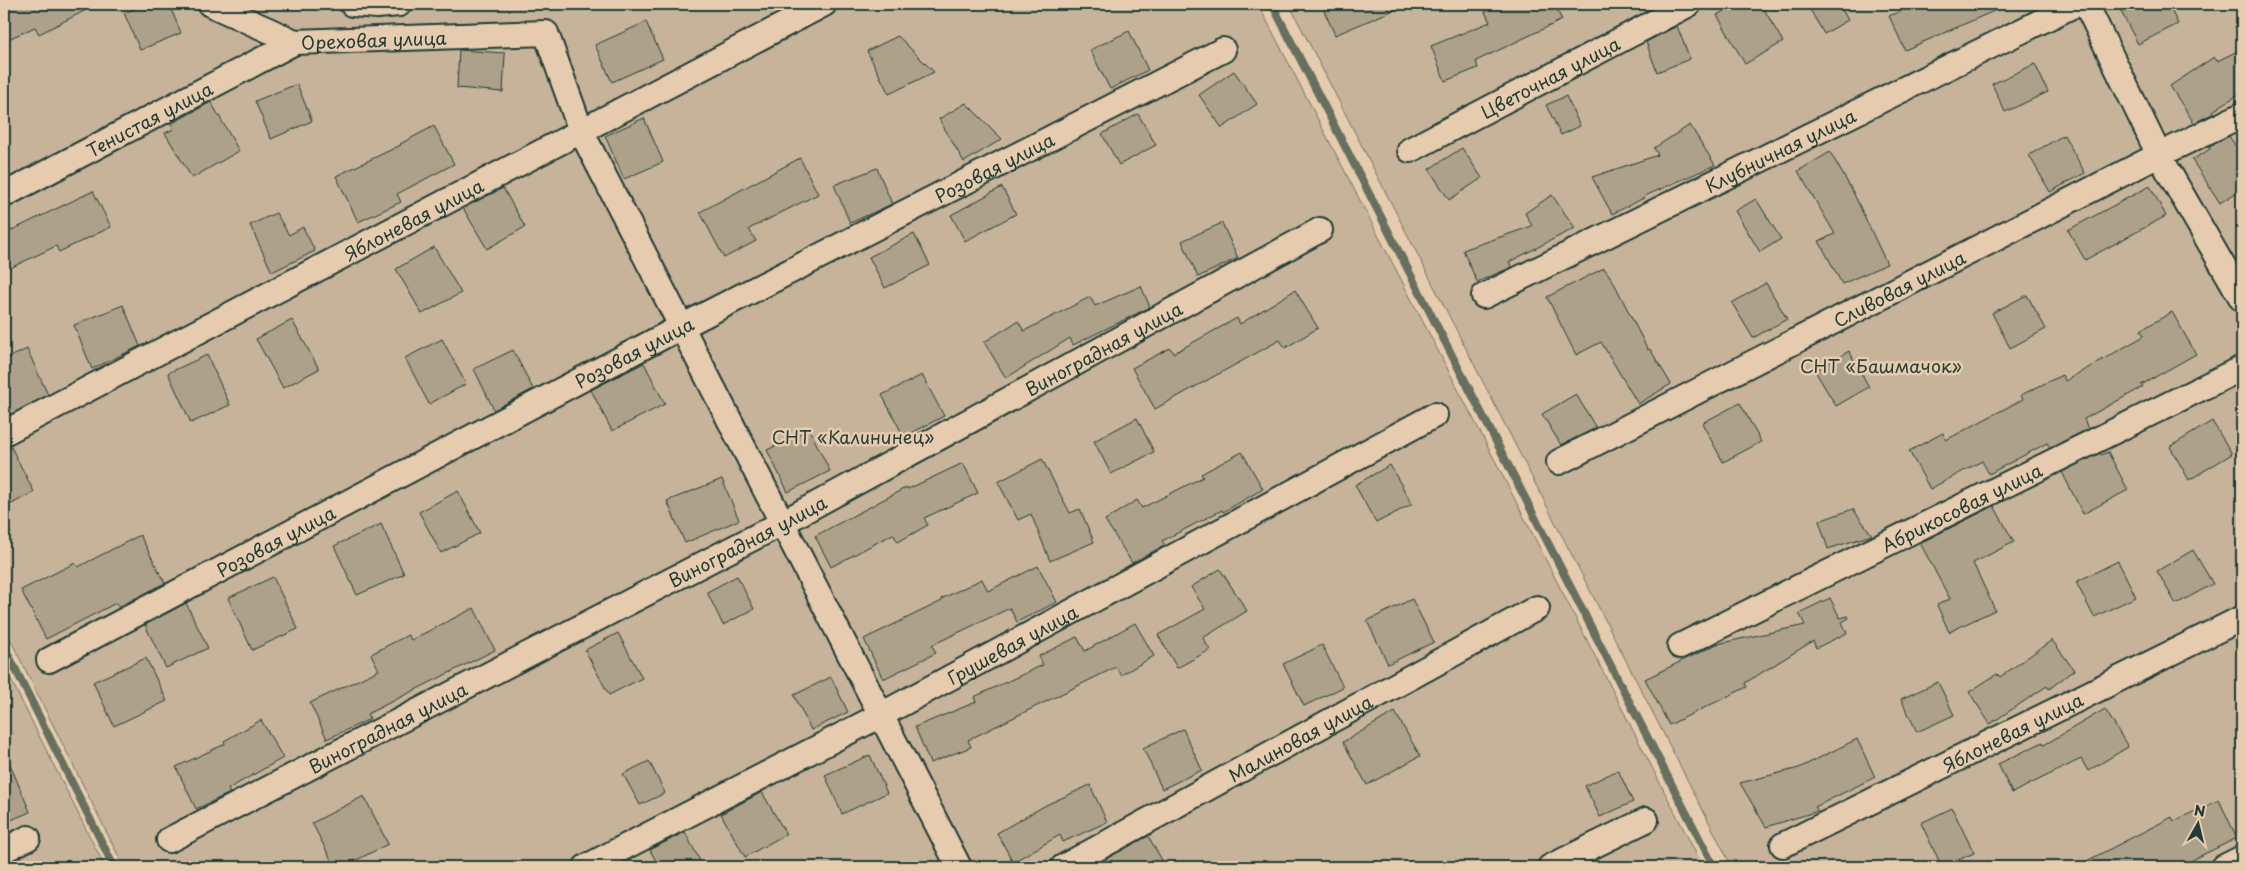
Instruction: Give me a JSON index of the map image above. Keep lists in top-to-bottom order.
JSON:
{
  "streets": {
    "street": [
      "Ореховая улица",
      "Цветочная улица",
      "Тенистая улица",
      "Клубничная улица",
      "Розовая улица",
      "Яблоневая улица",
      "Сливовая улица",
      "Виноградная улица",
      "Абрикосовая улица",
      "Грушевая улица",
      "Малиновая улица"
    ]
  },
  "crossings": [
    ["Ореховая улица", "Тенистая улица"],
    ["Ореховая улица", "Яблоневая улица"]
  ],
  "parks": ["СНТ «Башмачок»", "СНТ «Калининец»"],
  "north": "top"
}
